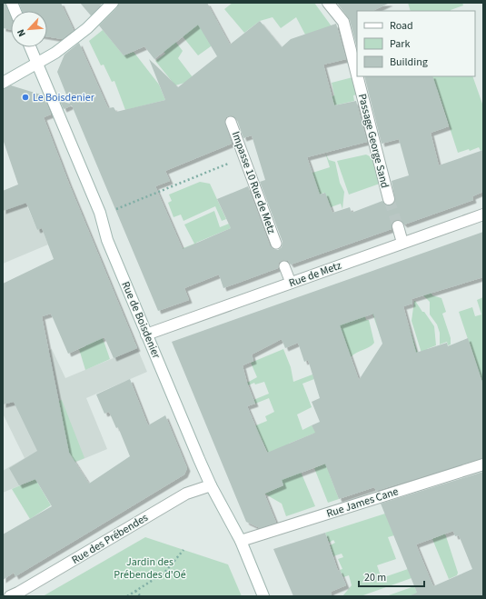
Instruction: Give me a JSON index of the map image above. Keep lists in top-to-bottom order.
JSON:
{
  "streets": {
    "street": [
      "Passage George Sand",
      "Rue de Metz",
      "Rue de Boisdenier",
      "Rue James Cane",
      "Rue des Prébendes"
    ],
    "lane": ["Impasse 10 Rue de Metz"]
  },
  "crossings": [
    ["Rue de Metz", "Rue de Boisdenier"],
    ["Rue de Boisdenier", "Rue James Cane"],
    ["Rue de Boisdenier", "Rue des Prébendes"]
  ],
  "parks": ["Jardin des Prébendes d'Oé"],
  "places": ["Le Boisdenier"],
  "legend": ["Road", "Park", "Building"],
  "scale_bar": "20 m",
  "north": "bottom left"
}
